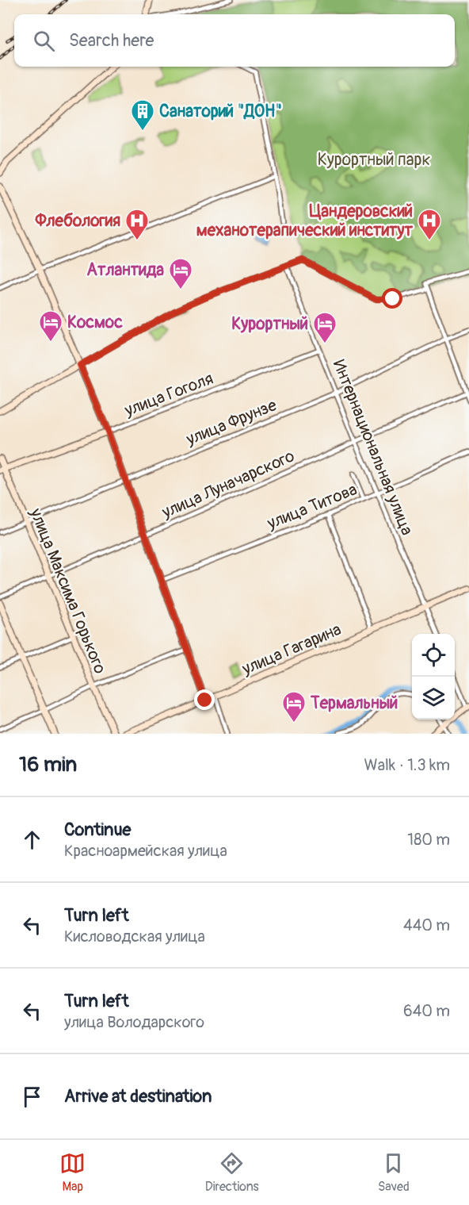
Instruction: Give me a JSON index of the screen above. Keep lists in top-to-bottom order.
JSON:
{
  "streets": {
    "street": [
      "улица Гоголя",
      "улица Фрунзе",
      "Интернациональная улица",
      "улица Луначарского",
      "улица Титова",
      "улица Максима Горького",
      "улица Гагарина"
    ]
  },
  "crossings": [
    ["улица Гоголя", "Интернациональная улица"],
    ["улица Гоголя", "улица Максима Горького"],
    ["улица Фрунзе", "Интернациональная улица"],
    ["улица Фрунзе", "улица Максима Горького"],
    ["Интернациональная улица", "улица Луначарского"],
    ["Интернациональная улица", "улица Титова"],
    ["Интернациональная улица", "улица Гагарина"],
    ["улица Луначарского", "улица Максима Горького"]
  ],
  "parks": ["Курортный парк"],
  "places": {
    "building": ["Санаторий \"ДОН\""],
    "hospital": ["Флебология", "Цандеровский механотерапический институт"],
    "hotel": [
      "Атлантида",
      "Космос",
      "Курортный",
      "Термальный"
    ]
  },
  "page": {
    "search": "Search here",
    "heading": ["16 min", "Walk · 1.3 km"],
    "list": [
      ["Continue", "Красноармейская улица", "180 m"],
      ["Turn left", "Кисловодская улица", "440 m"],
      ["Turn left", "улица Володарского", "640 m"],
      "Arrive at destination"
    ],
    "nav": ["Map", "Directions", "Saved"]
  }
}
